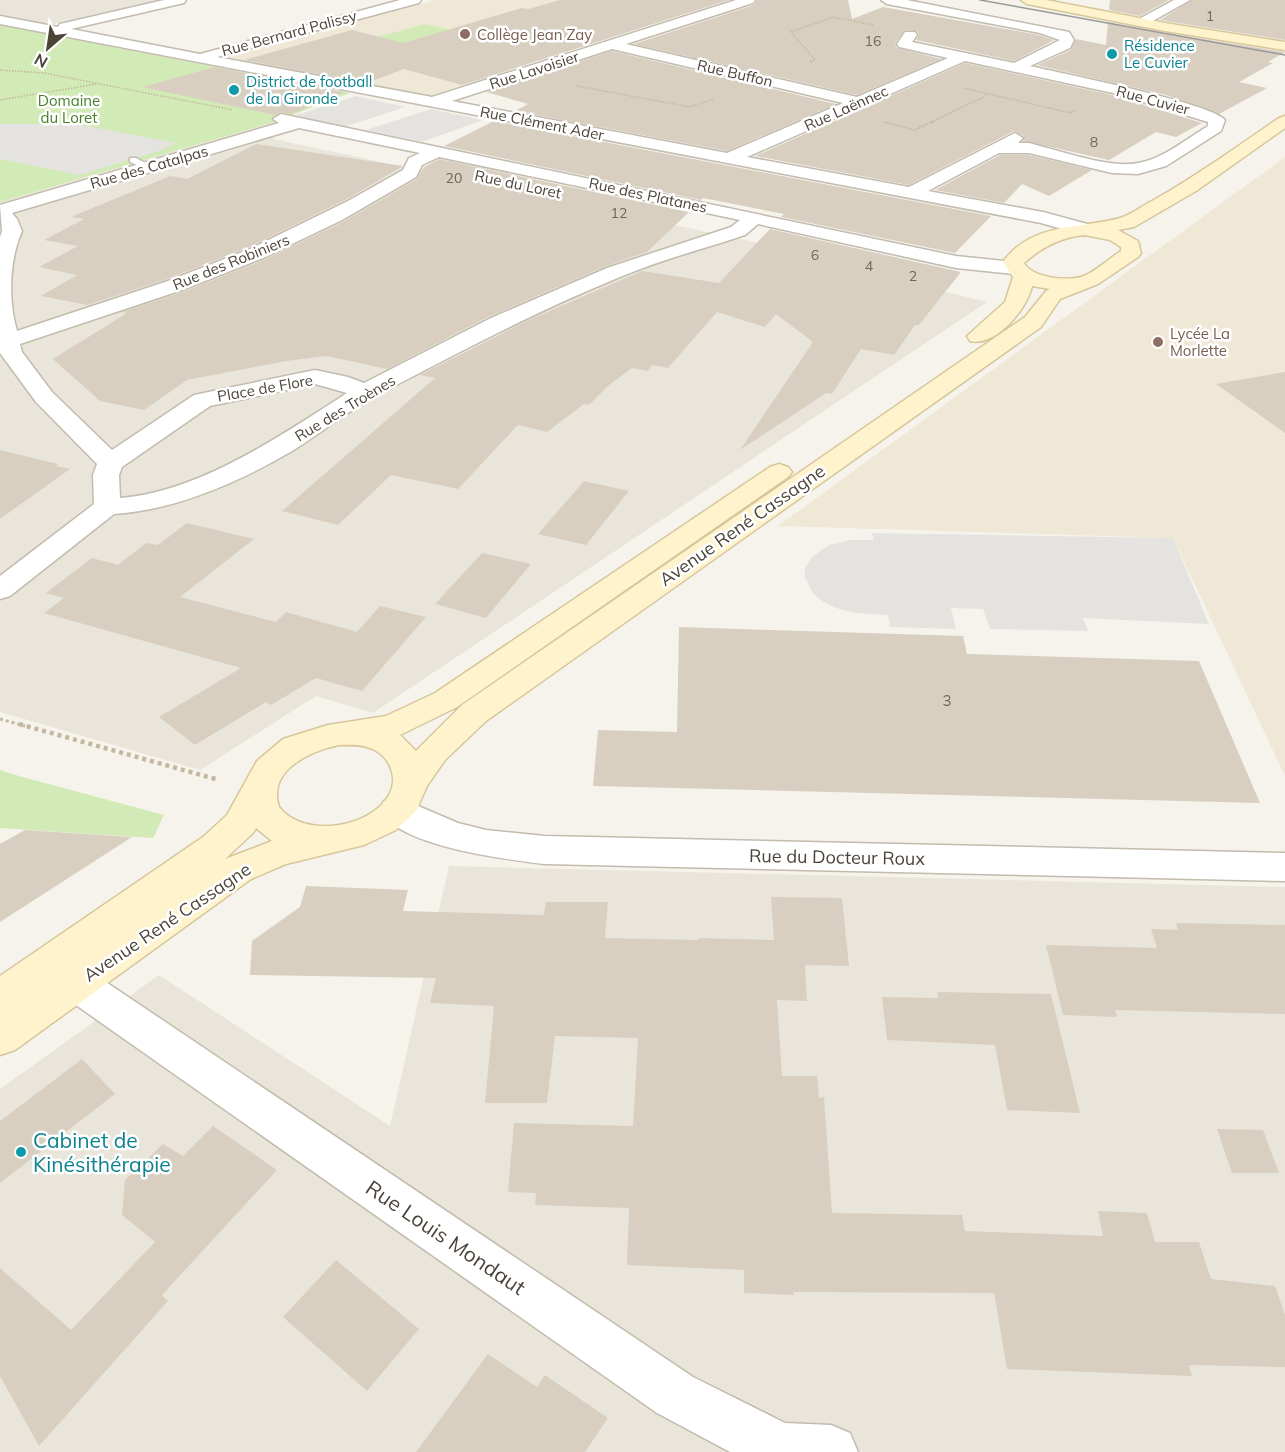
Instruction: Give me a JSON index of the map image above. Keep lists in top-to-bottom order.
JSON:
{
  "streets": {
    "main road": ["Avenue René Cassagne"],
    "street": [
      "Rue Bernard Palissy",
      "Rue Lavoisier",
      "Rue Buffon",
      "Rue Cuvier",
      "Rue Laënnec",
      "Rue Clément Ader",
      "Rue des Catalpas",
      "Rue du Loret",
      "Rue des Platanes",
      "Rue des Robiniers",
      "Place de Flore",
      "Rue des Troènes",
      "Rue du Docteur Roux",
      "Rue Louis Mondaut"
    ]
  },
  "crossings": [
    ["Rue Bernard Palissy", "Rue Clément Ader"],
    ["Rue Lavoisier", "Rue Buffon"],
    ["Rue Lavoisier", "Rue Clément Ader"],
    ["Rue Buffon", "Rue Laënnec"],
    ["Rue Cuvier", "Rue Laënnec"],
    ["Rue Cuvier", "Rue Clément Ader"],
    ["Rue Laënnec", "Rue Clément Ader"],
    ["Rue Clément Ader", "Avenue René Cassagne"],
    ["Rue des Catalpas", "Rue du Loret"],
    ["Rue des Catalpas", "Rue des Platanes"],
    ["Rue du Loret", "Rue des Platanes"],
    ["Rue du Loret", "Rue des Robiniers"],
    ["Rue du Loret", "Rue des Troènes"],
    ["Rue du Loret", "Avenue René Cassagne"],
    ["Rue des Platanes", "Rue des Robiniers"],
    ["Rue des Platanes", "Rue des Troènes"],
    ["Place de Flore", "Rue des Troènes"],
    ["Avenue René Cassagne", "Rue du Docteur Roux"],
    ["Avenue René Cassagne", "Rue Louis Mondaut"]
  ],
  "parks": ["Domaine du Loret"],
  "places": [
    "Collège Jean Zay",
    "Résidence Le Cuvier",
    "District de football de la Gironde",
    "Lycée La Morlette",
    "Cabinet de Kinésithérapie"
  ],
  "house_numbers": [
    "1",
    "16",
    "8",
    "20",
    "12",
    "6",
    "4",
    "2",
    "3"
  ],
  "north": "bottom left"
}
